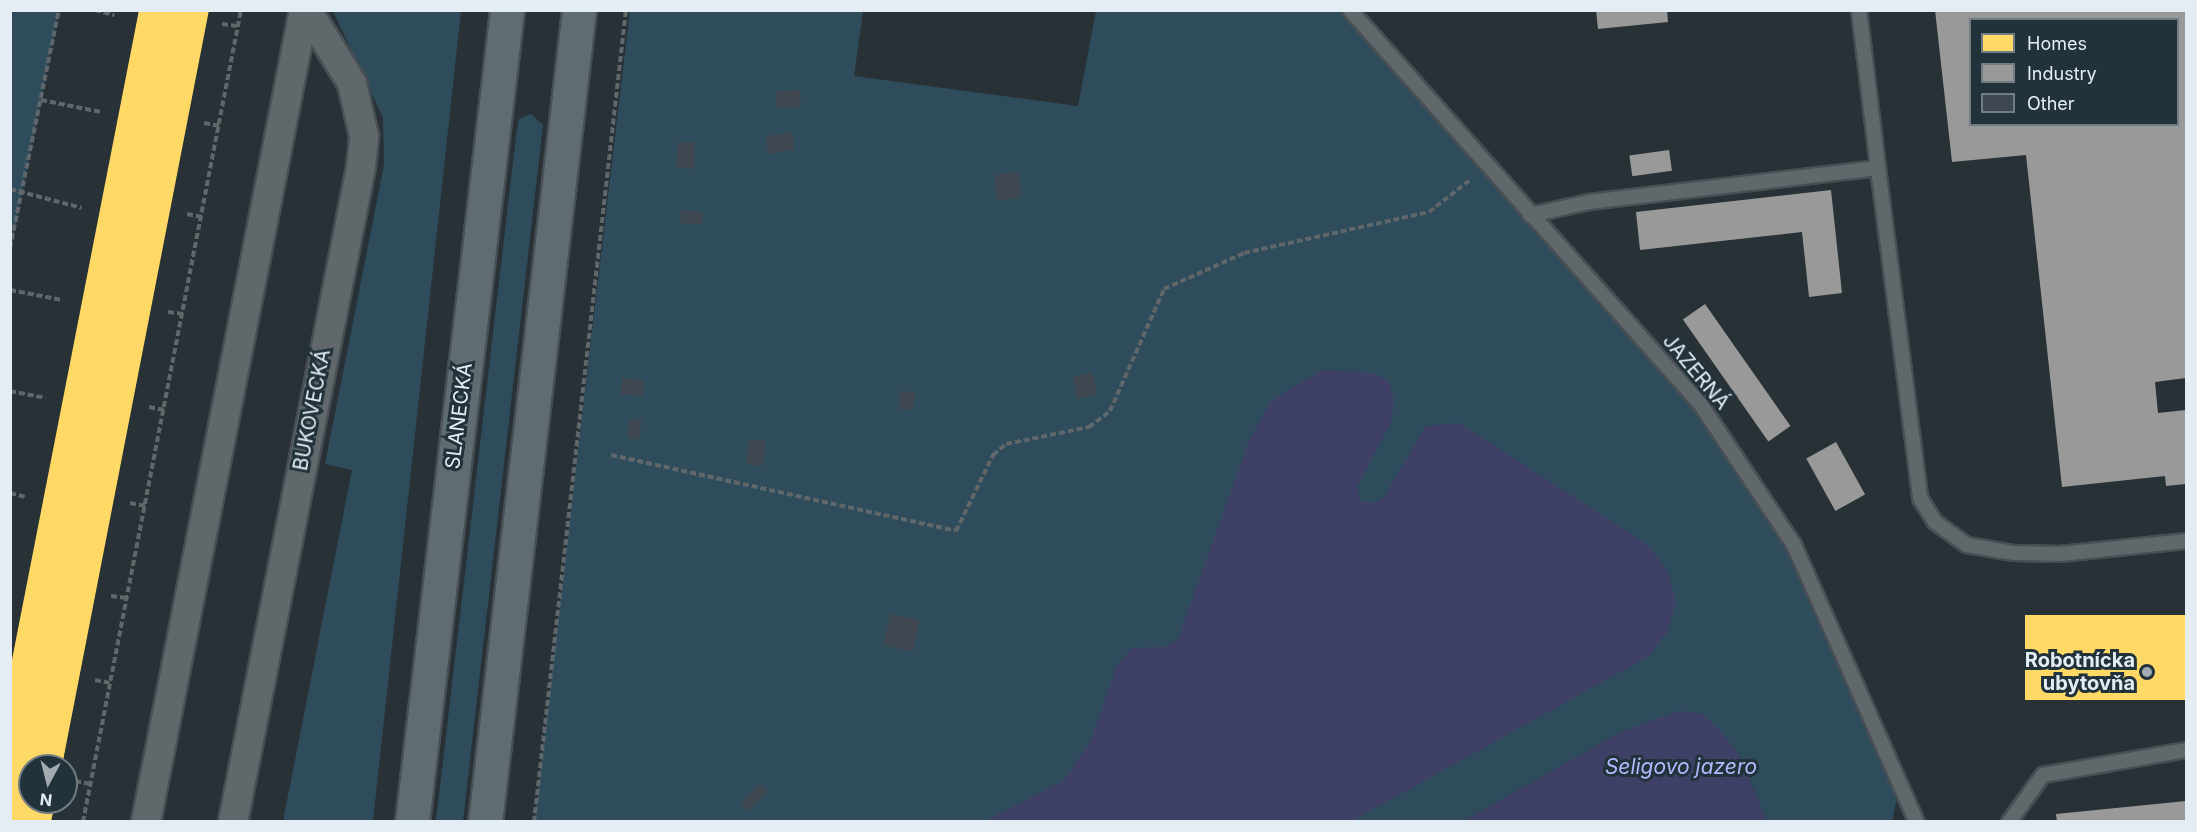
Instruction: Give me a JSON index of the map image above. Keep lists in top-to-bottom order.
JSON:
{
  "streets": {
    "highway": ["SLANECKÁ"],
    "street": ["BUKOVECKÁ"],
    "lane": ["JAZERNÁ"]
  },
  "water": ["Seligovo jazero"],
  "places": ["Robotnícka ubytovňa"],
  "legend": ["Homes", "Industry", "Other"],
  "north": "bottom"
}
